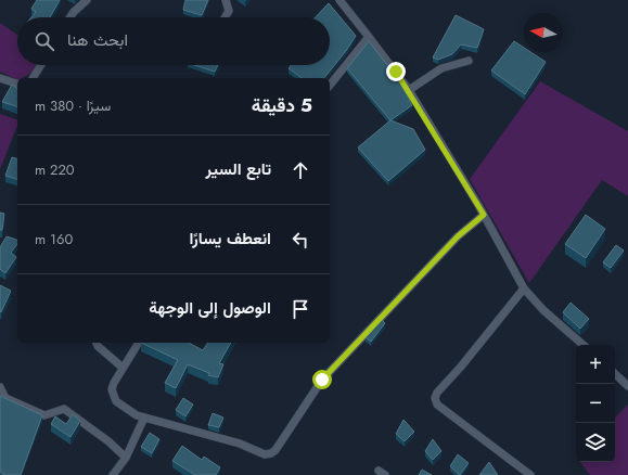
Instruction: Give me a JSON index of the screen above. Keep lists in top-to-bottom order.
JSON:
{
  "north": "left",
  "page": {
    "search": "ابحث هنا",
    "heading": ["5 دقيقة", "سيرًا · 380 m"],
    "list": [
      ["تابع السير", "220 m"],
      ["انعطف يسارًا", "160 m"],
      "الوصول إلى الوجهة"
    ],
    "map_buttons": ["+", "−"]
  }
}
